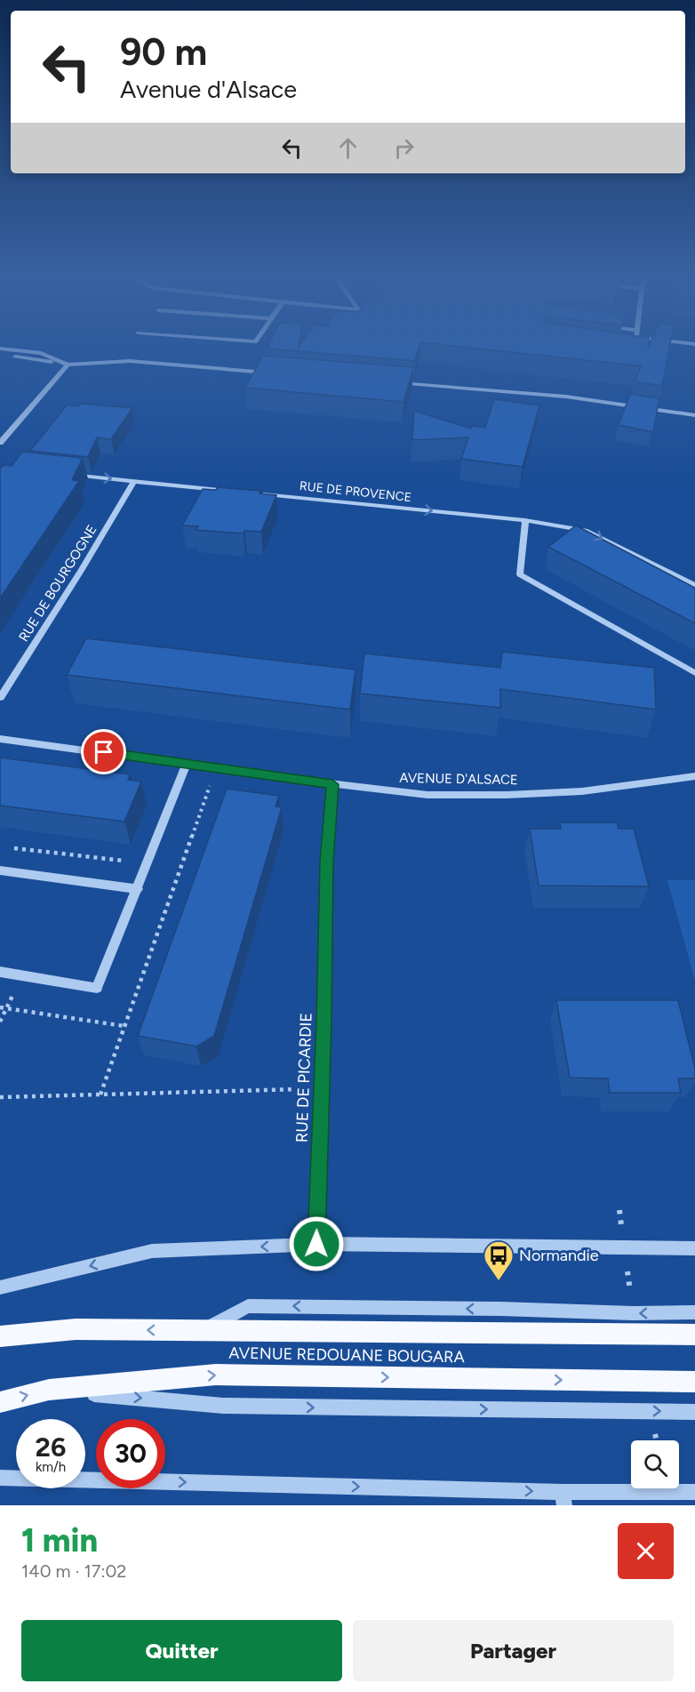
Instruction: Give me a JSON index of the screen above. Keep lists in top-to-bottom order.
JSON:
{
  "streets": {
    "main road": ["AVENUE REDOUANE BOUGARA"],
    "street": [
      "RUE DE PROVENCE",
      "RUE DE BOURGOGNE",
      "AVENUE D'ALSACE",
      "RUE DE PICARDIE"
    ]
  },
  "crossings": [
    ["AVENUE D'ALSACE", "RUE DE PICARDIE"]
  ],
  "one_way": ["RUE DE PROVENCE"],
  "places": {
    "bus stop": ["Normandie"]
  },
  "page": {
    "turn": ["90 m", "Avenue d'Alsace"],
    "speed": "26 km/h",
    "limit": "30",
    "heading": ["1 min", "140 m · 17:02"],
    "buttons": ["Quitter", "Partager"]
  }
}
